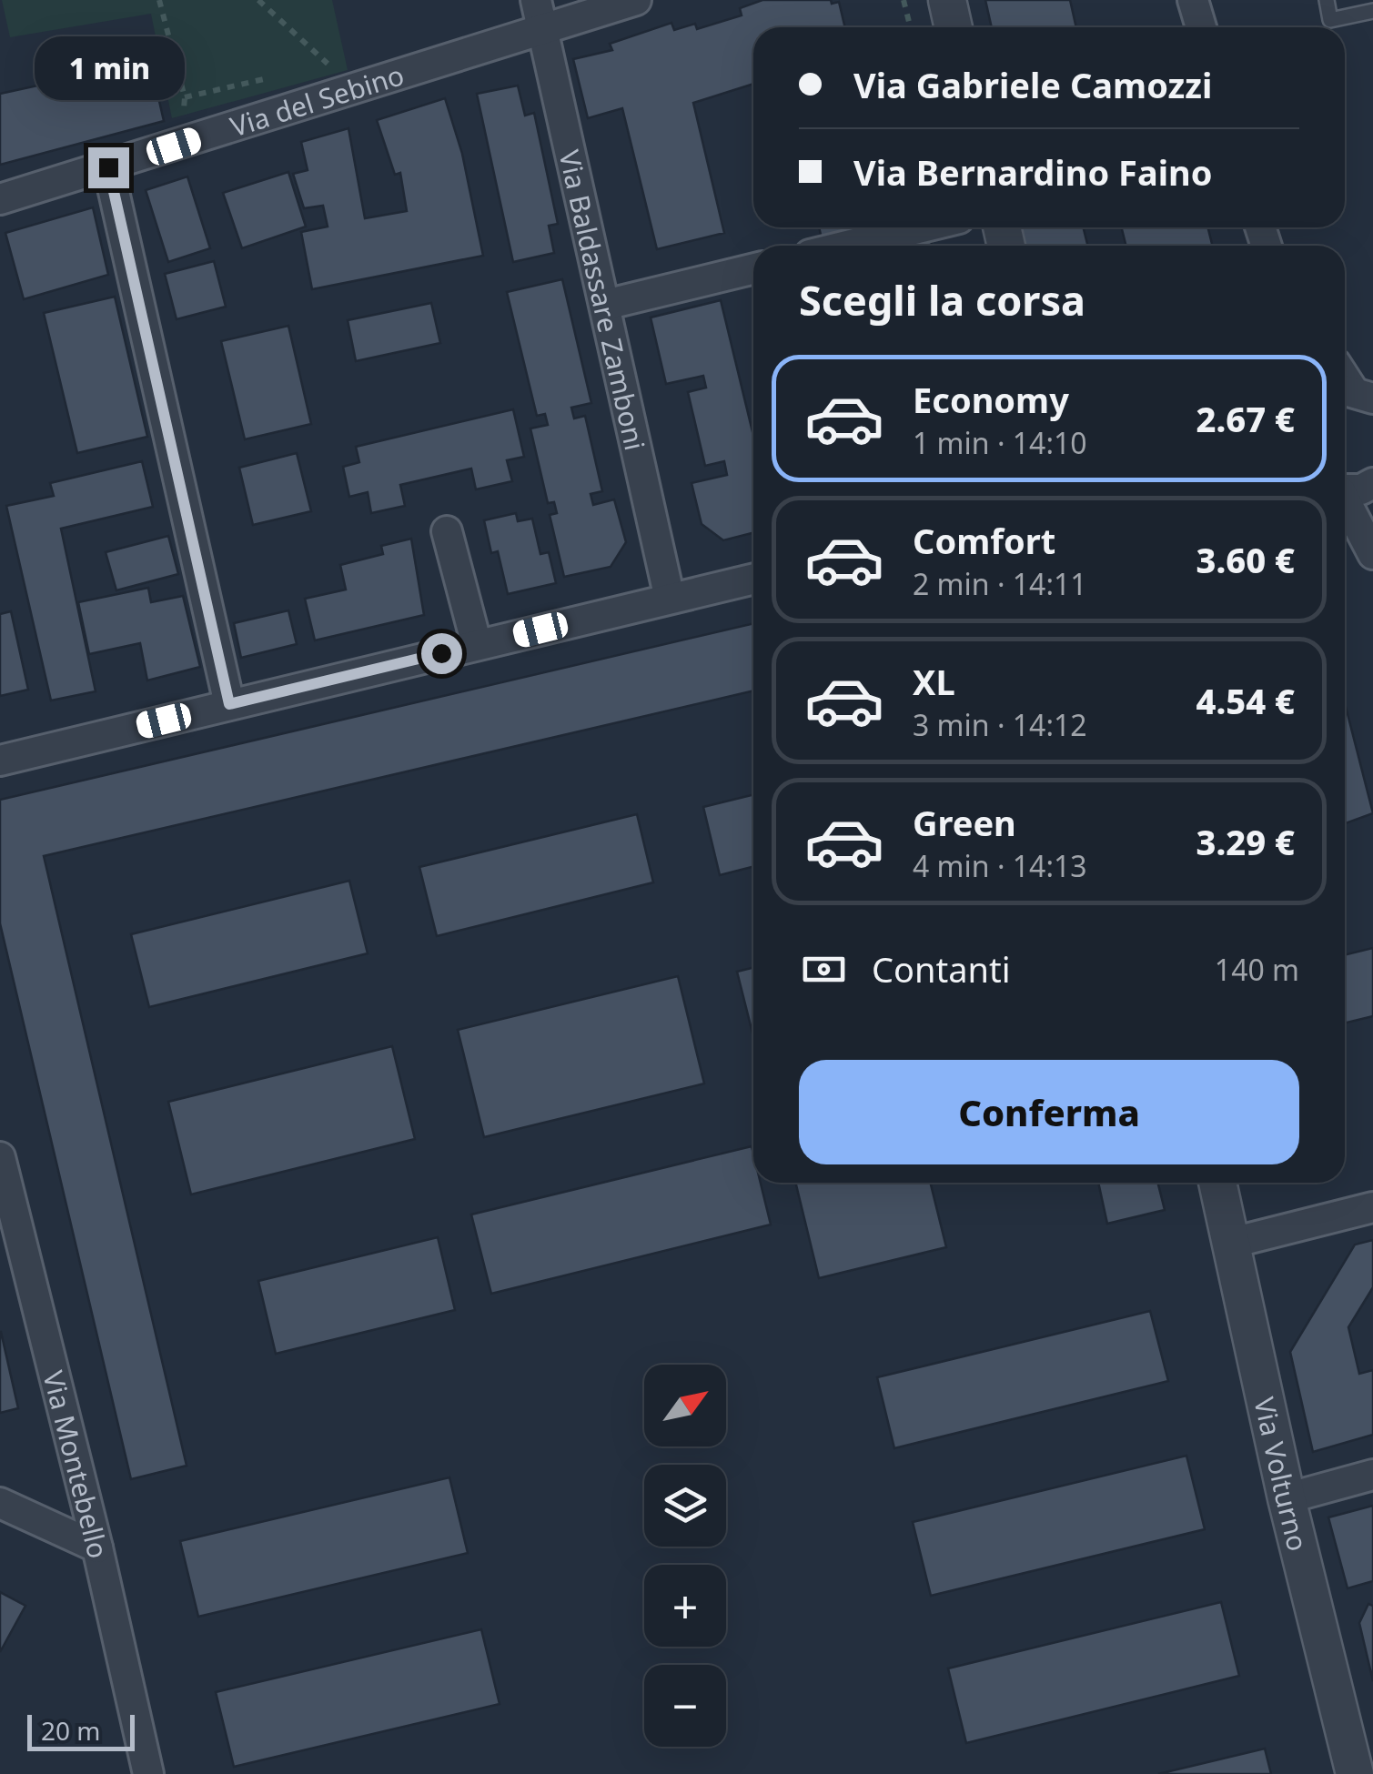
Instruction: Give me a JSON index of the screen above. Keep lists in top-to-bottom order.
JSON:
{
  "streets": {
    "street": [
      "Via del Sebino",
      "Via Baldassare Zamboni",
      "Via Montebello",
      "Via Volturno"
    ]
  },
  "crossings": [
    ["Via del Sebino", "Via Baldassare Zamboni"]
  ],
  "scale_bar": "20 m",
  "north": "top right",
  "page": {
    "banner": ["Via Gabriele Camozzi", "Via Bernardino Faino"],
    "bubble": "1 min",
    "heading": "Scegli la corsa",
    "list": [
      {
        "name": "Economy",
        "note": "1 min · 14:10",
        "value": "2.67 €"
      },
      {
        "name": "Comfort",
        "note": "2 min · 14:11",
        "value": "3.60 €"
      },
      {
        "name": "XL",
        "note": "3 min · 14:12",
        "value": "4.54 €"
      },
      {
        "name": "Green",
        "note": "4 min · 14:13",
        "value": "3.29 €"
      }
    ],
    "pay": ["Contanti", "140 m"],
    "buttons": "Conferma",
    "map_buttons": ["+", "−"],
    "scale": "20 m"
  }
}
